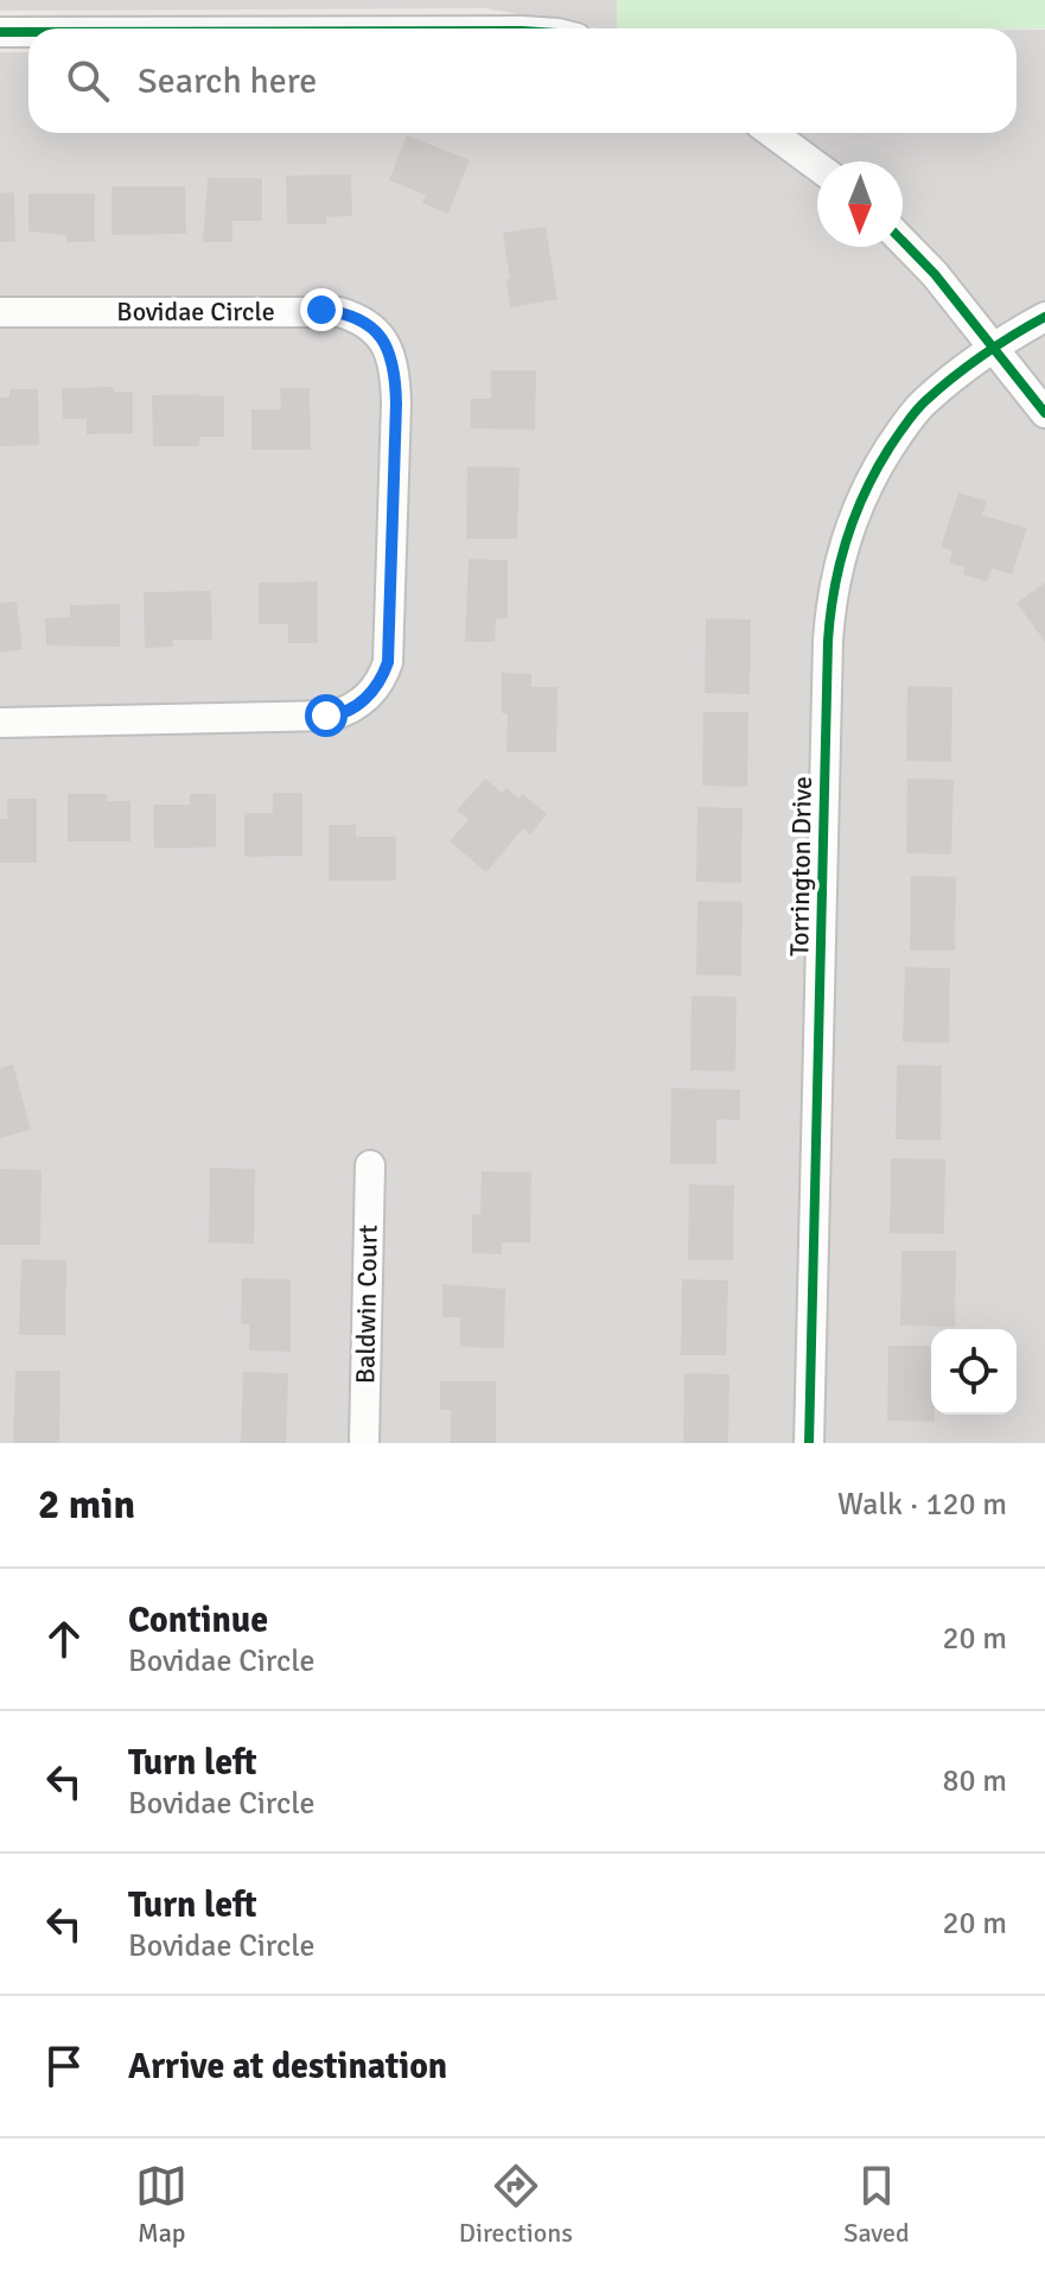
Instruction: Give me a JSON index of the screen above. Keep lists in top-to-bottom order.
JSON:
{
  "streets": {
    "street": ["Bovidae Circle", "Torrington Drive", "Baldwin Court"]
  },
  "north": "bottom",
  "page": {
    "search": "Search here",
    "heading": ["2 min", "Walk · 120 m"],
    "list": [
      ["Continue", "Bovidae Circle", "20 m"],
      ["Turn left", "Bovidae Circle", "80 m"],
      ["Turn left", "Bovidae Circle", "20 m"],
      "Arrive at destination"
    ],
    "nav": ["Map", "Directions", "Saved"]
  }
}
